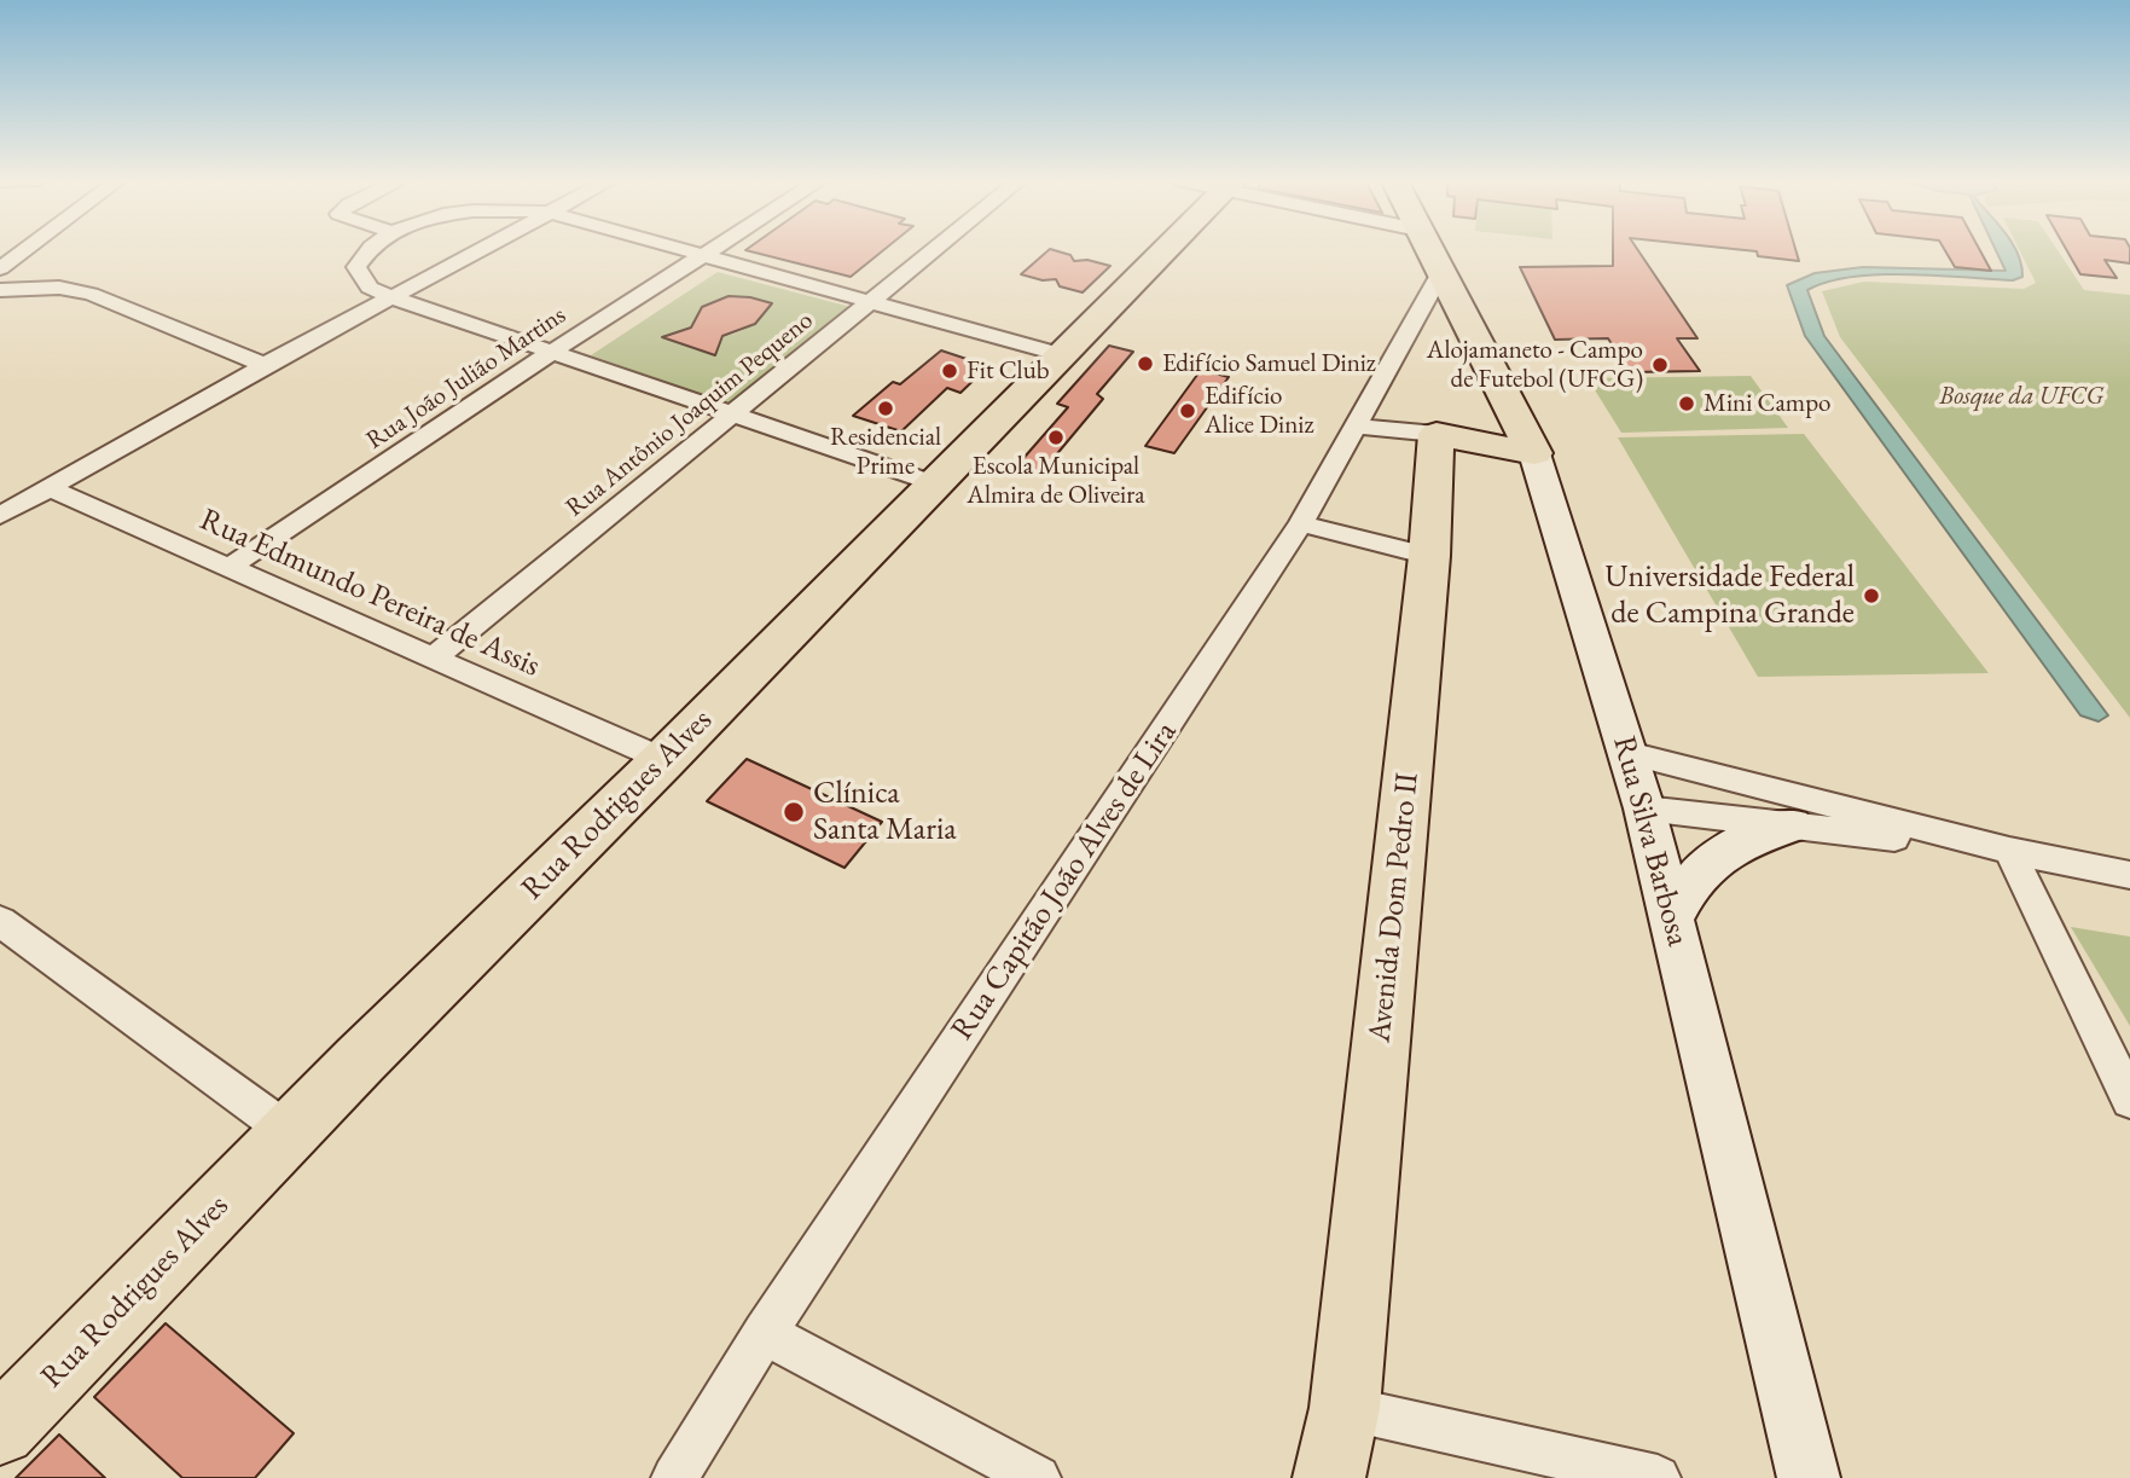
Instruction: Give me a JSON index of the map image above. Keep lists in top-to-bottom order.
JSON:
{
  "streets": {
    "main road": ["Rua Rodrigues Alves", "Rua Silva Barbosa", "Avenida Dom Pedro II"],
    "street": [
      "Rua João Julião Martins",
      "Rua Antônio Joaquim Pequeno",
      "Rua Edmundo Pereira de Assis",
      "Rua Capitão João Alves de Lira"
    ]
  },
  "crossings": [
    ["Rua João Julião Martins", "Rua Edmundo Pereira de Assis"],
    ["Rua Antônio Joaquim Pequeno", "Rua Edmundo Pereira de Assis"],
    ["Rua Edmundo Pereira de Assis", "Rua Rodrigues Alves"],
    ["Rua Silva Barbosa", "Rua Capitão João Alves de Lira"]
  ],
  "parks": ["Bosque da UFCG"],
  "places": [
    "Edifício Samuel Diniz",
    "Alojamaneto - Campo de Futebol (UFCG)",
    "Fit Club",
    "Mini Campo",
    "Residencial Prime",
    "Edifício Alice Diniz",
    "Escola Municipal Almira de Oliveira",
    "Universidade Federal de Campina Grande",
    "Clínica Santa Maria"
  ]
}
